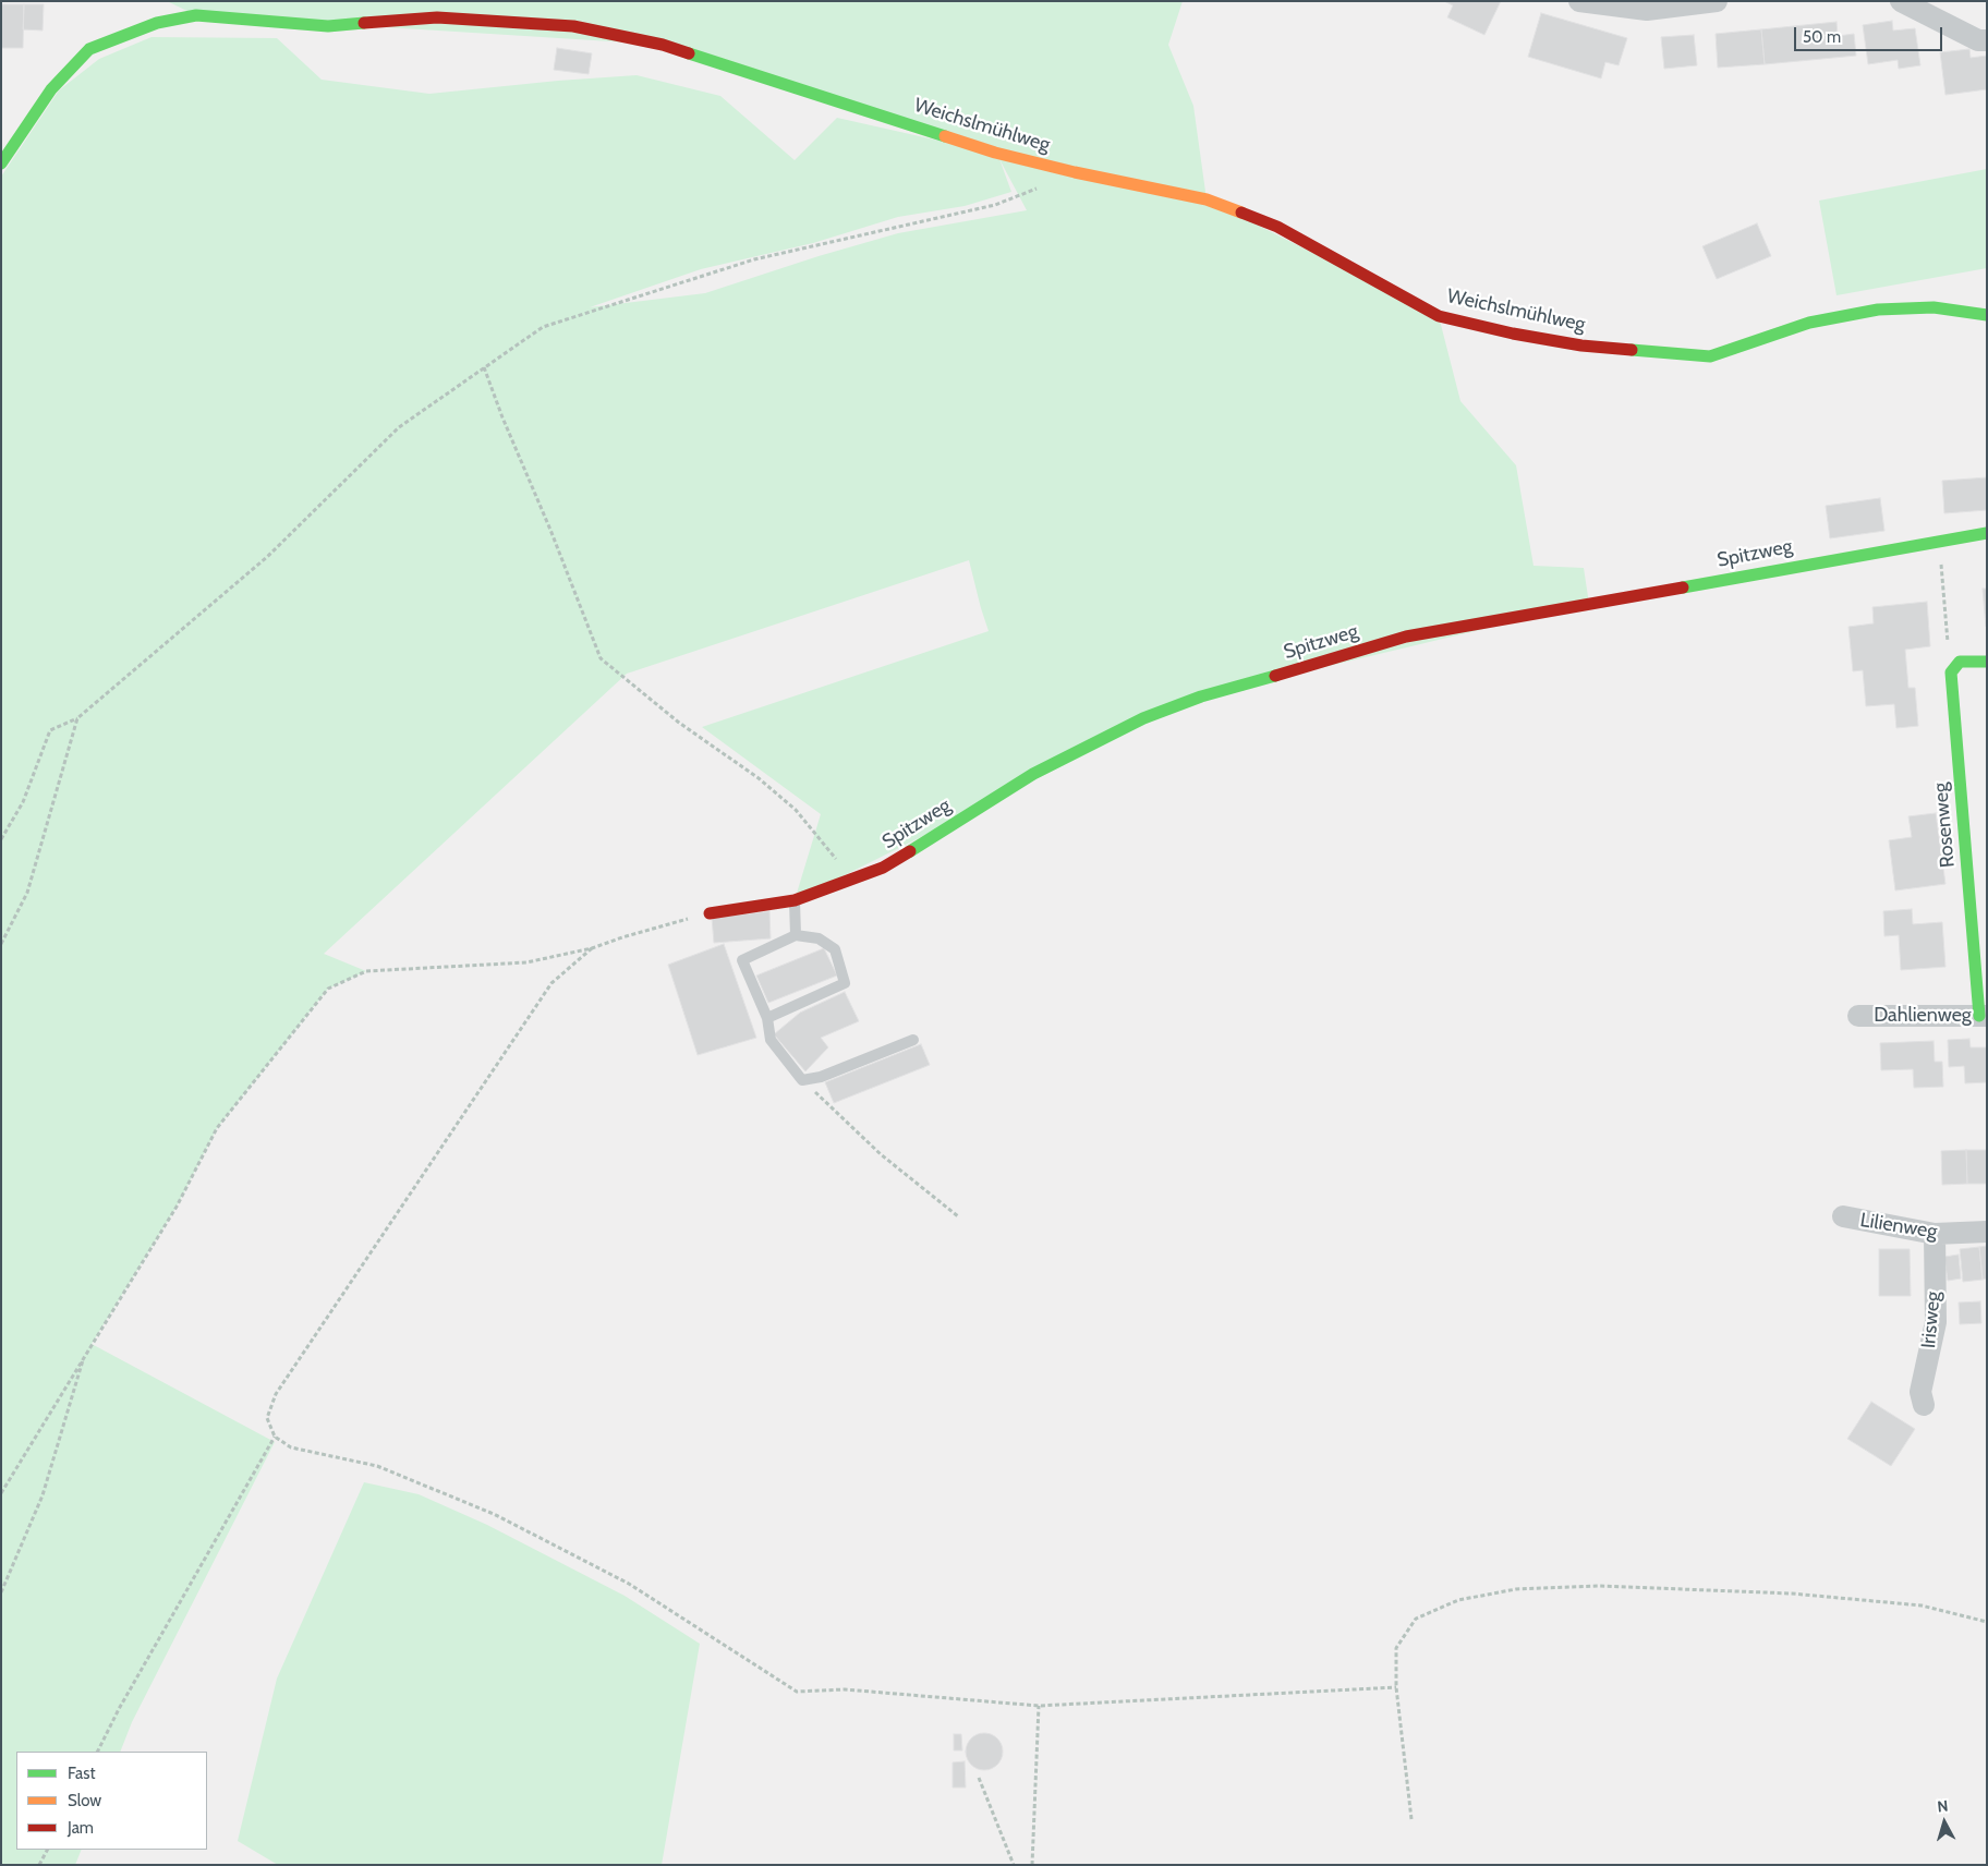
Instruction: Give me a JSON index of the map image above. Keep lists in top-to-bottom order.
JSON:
{
  "streets": {
    "street": [
      "Weichslmühlweg",
      "Spitzweg",
      "Rosenweg",
      "Dahlienweg",
      "Lilienweg",
      "Irisweg"
    ]
  },
  "crossings": [
    ["Rosenweg", "Dahlienweg"],
    ["Lilienweg", "Irisweg"]
  ],
  "legend": ["Fast", "Slow", "Jam"],
  "scale_bar": "50 m",
  "north": "top"
}
